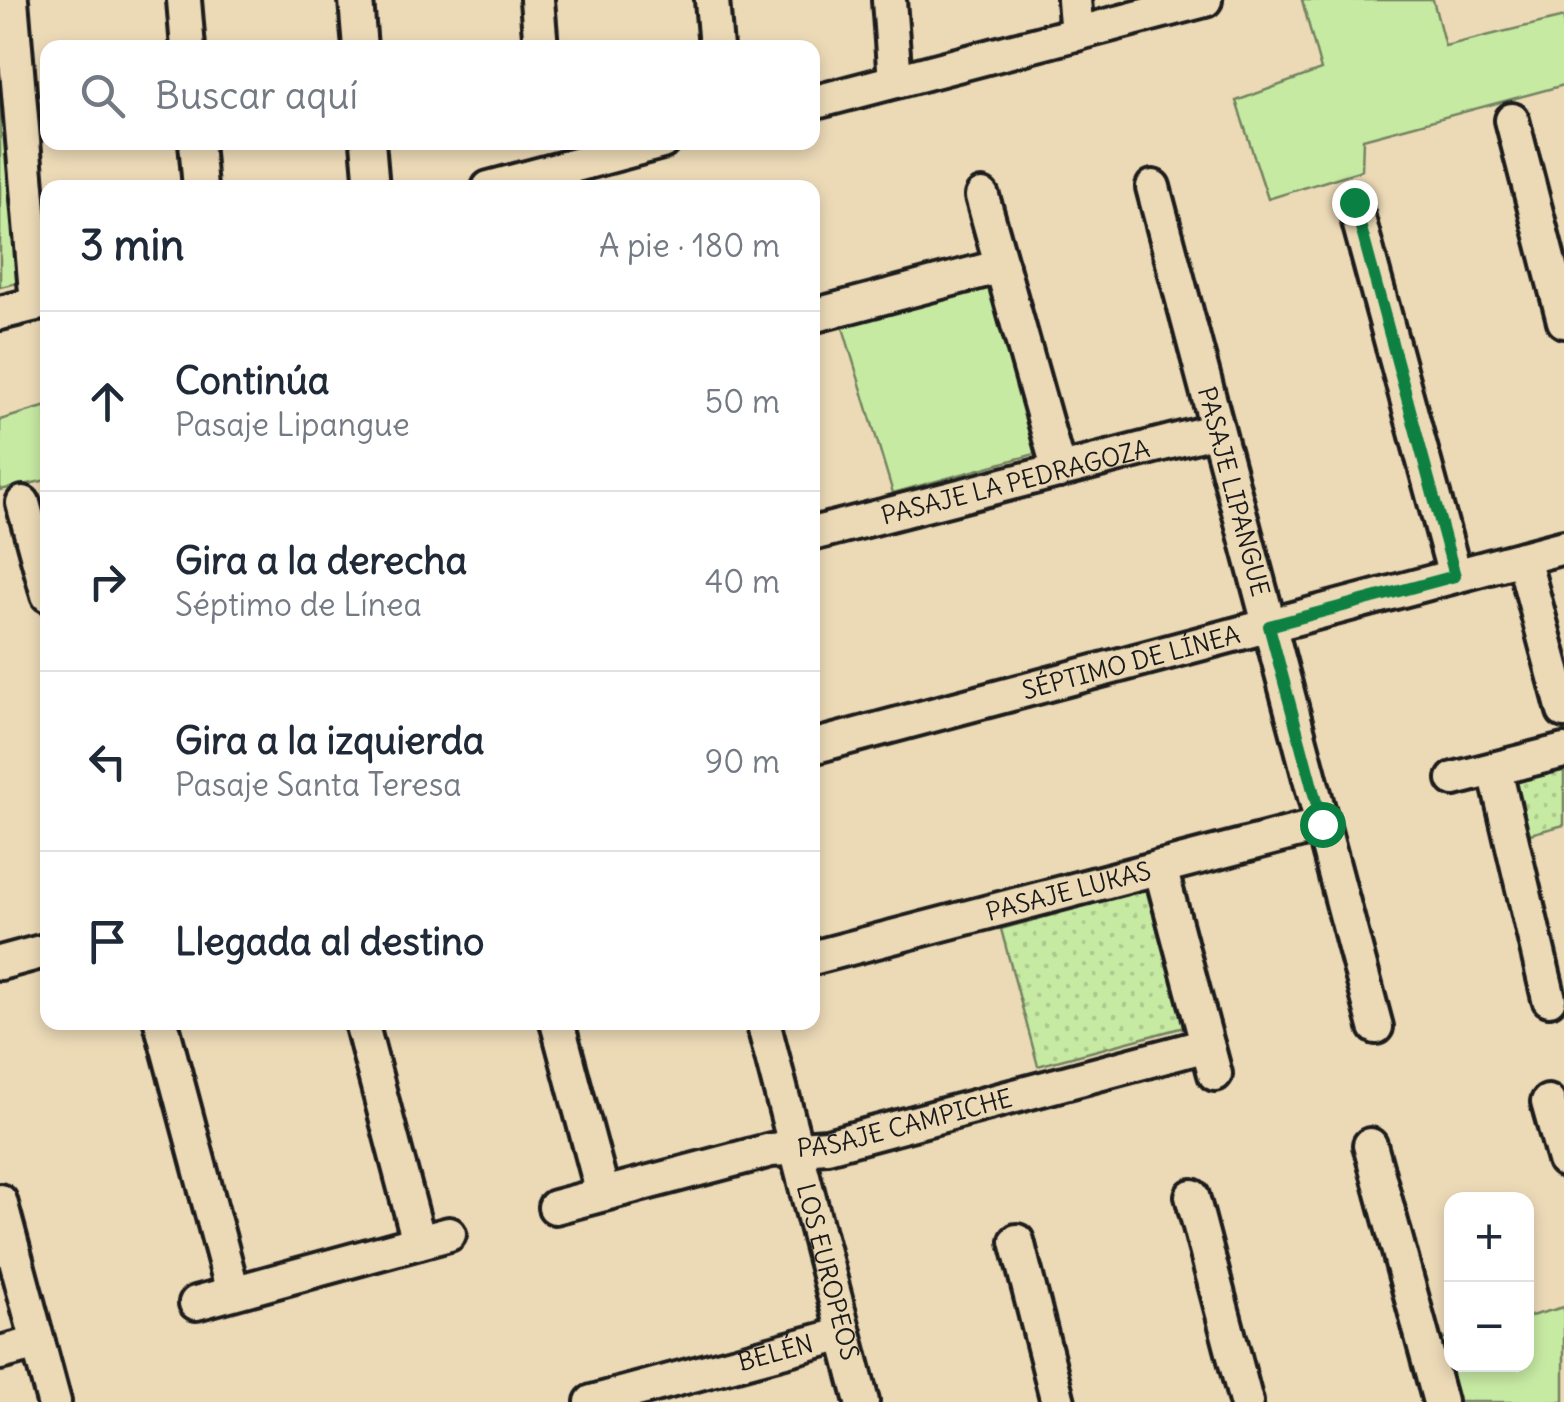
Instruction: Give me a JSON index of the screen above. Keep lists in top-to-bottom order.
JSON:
{
  "streets": {
    "street": [
      "PASAJE LA PEDRAGOZA",
      "PASAJE LIPANGUE",
      "SÉPTIMO DE LÍNEA",
      "PASAJE LUKAS",
      "PASAJE CAMPICHE",
      "LOS EUROPEOS",
      "BELÉN"
    ]
  },
  "crossings": [
    ["PASAJE LA PEDRAGOZA", "PASAJE LIPANGUE"],
    ["PASAJE LIPANGUE", "SÉPTIMO DE LÍNEA"],
    ["PASAJE LIPANGUE", "PASAJE LUKAS"],
    ["PASAJE LUKAS", "PASAJE CAMPICHE"],
    ["PASAJE CAMPICHE", "LOS EUROPEOS"],
    ["LOS EUROPEOS", "BELÉN"]
  ],
  "page": {
    "search": "Buscar aquí",
    "heading": ["3 min", "A pie · 180 m"],
    "list": [
      ["Continúa", "Pasaje Lipangue", "50 m"],
      ["Gira a la derecha", "Séptimo de Línea", "40 m"],
      ["Gira a la izquierda", "Pasaje Santa Teresa", "90 m"],
      "Llegada al destino"
    ],
    "map_buttons": ["+", "−"]
  }
}
